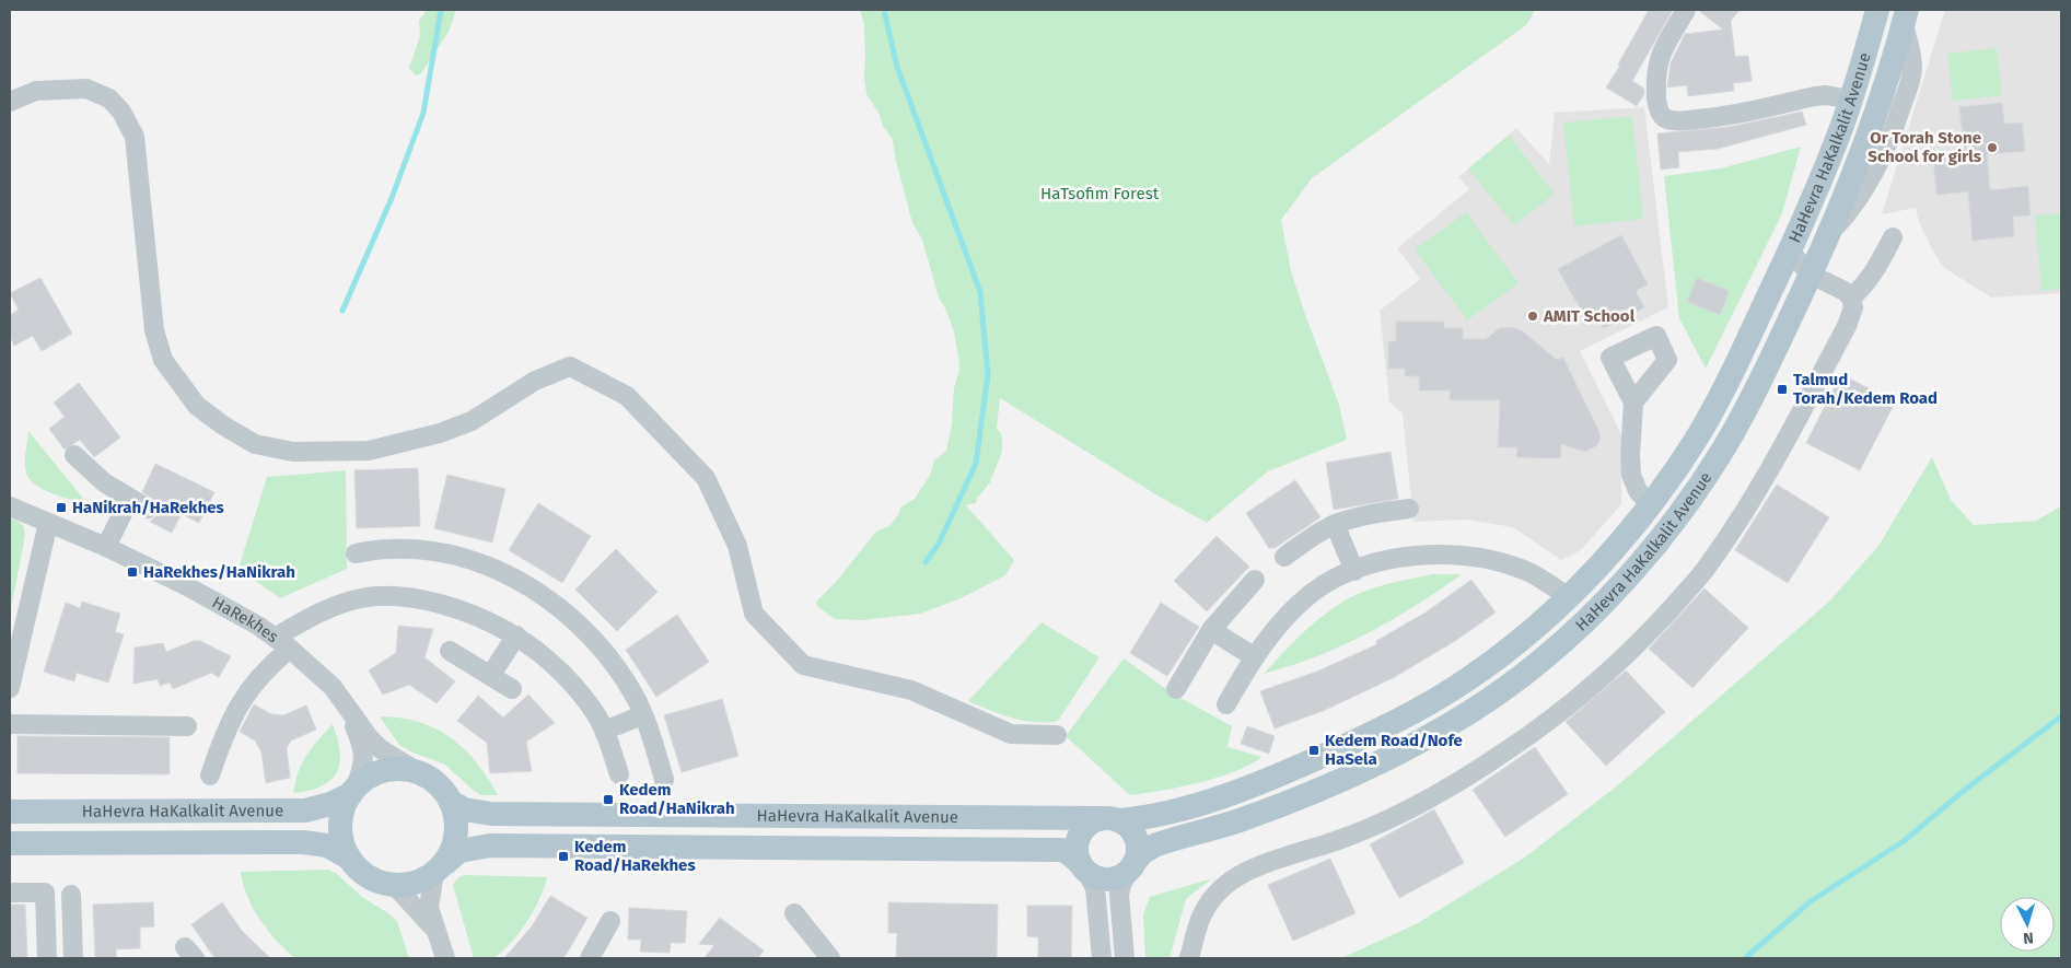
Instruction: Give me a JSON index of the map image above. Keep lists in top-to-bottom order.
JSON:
{
  "streets": {
    "main road": ["HaHevra HaKalkalit Avenue"],
    "street": ["HaRekhes"]
  },
  "crossings": [
    ["HaHevra HaKalkalit Avenue", "HaRekhes"]
  ],
  "parks": ["HaTsofim Forest"],
  "places": {
    "other": ["Or Torah Stone School for girls", "AMIT School"],
    "transit": [
      "Talmud Torah/Kedem Road",
      "HaNikrah/HaRekhes",
      "HaRekhes/HaNikrah",
      "Kedem Road/Nofe HaSela",
      "Kedem Road/HaNikrah",
      "Kedem Road/HaRekhes"
    ]
  },
  "north": "bottom"
}
